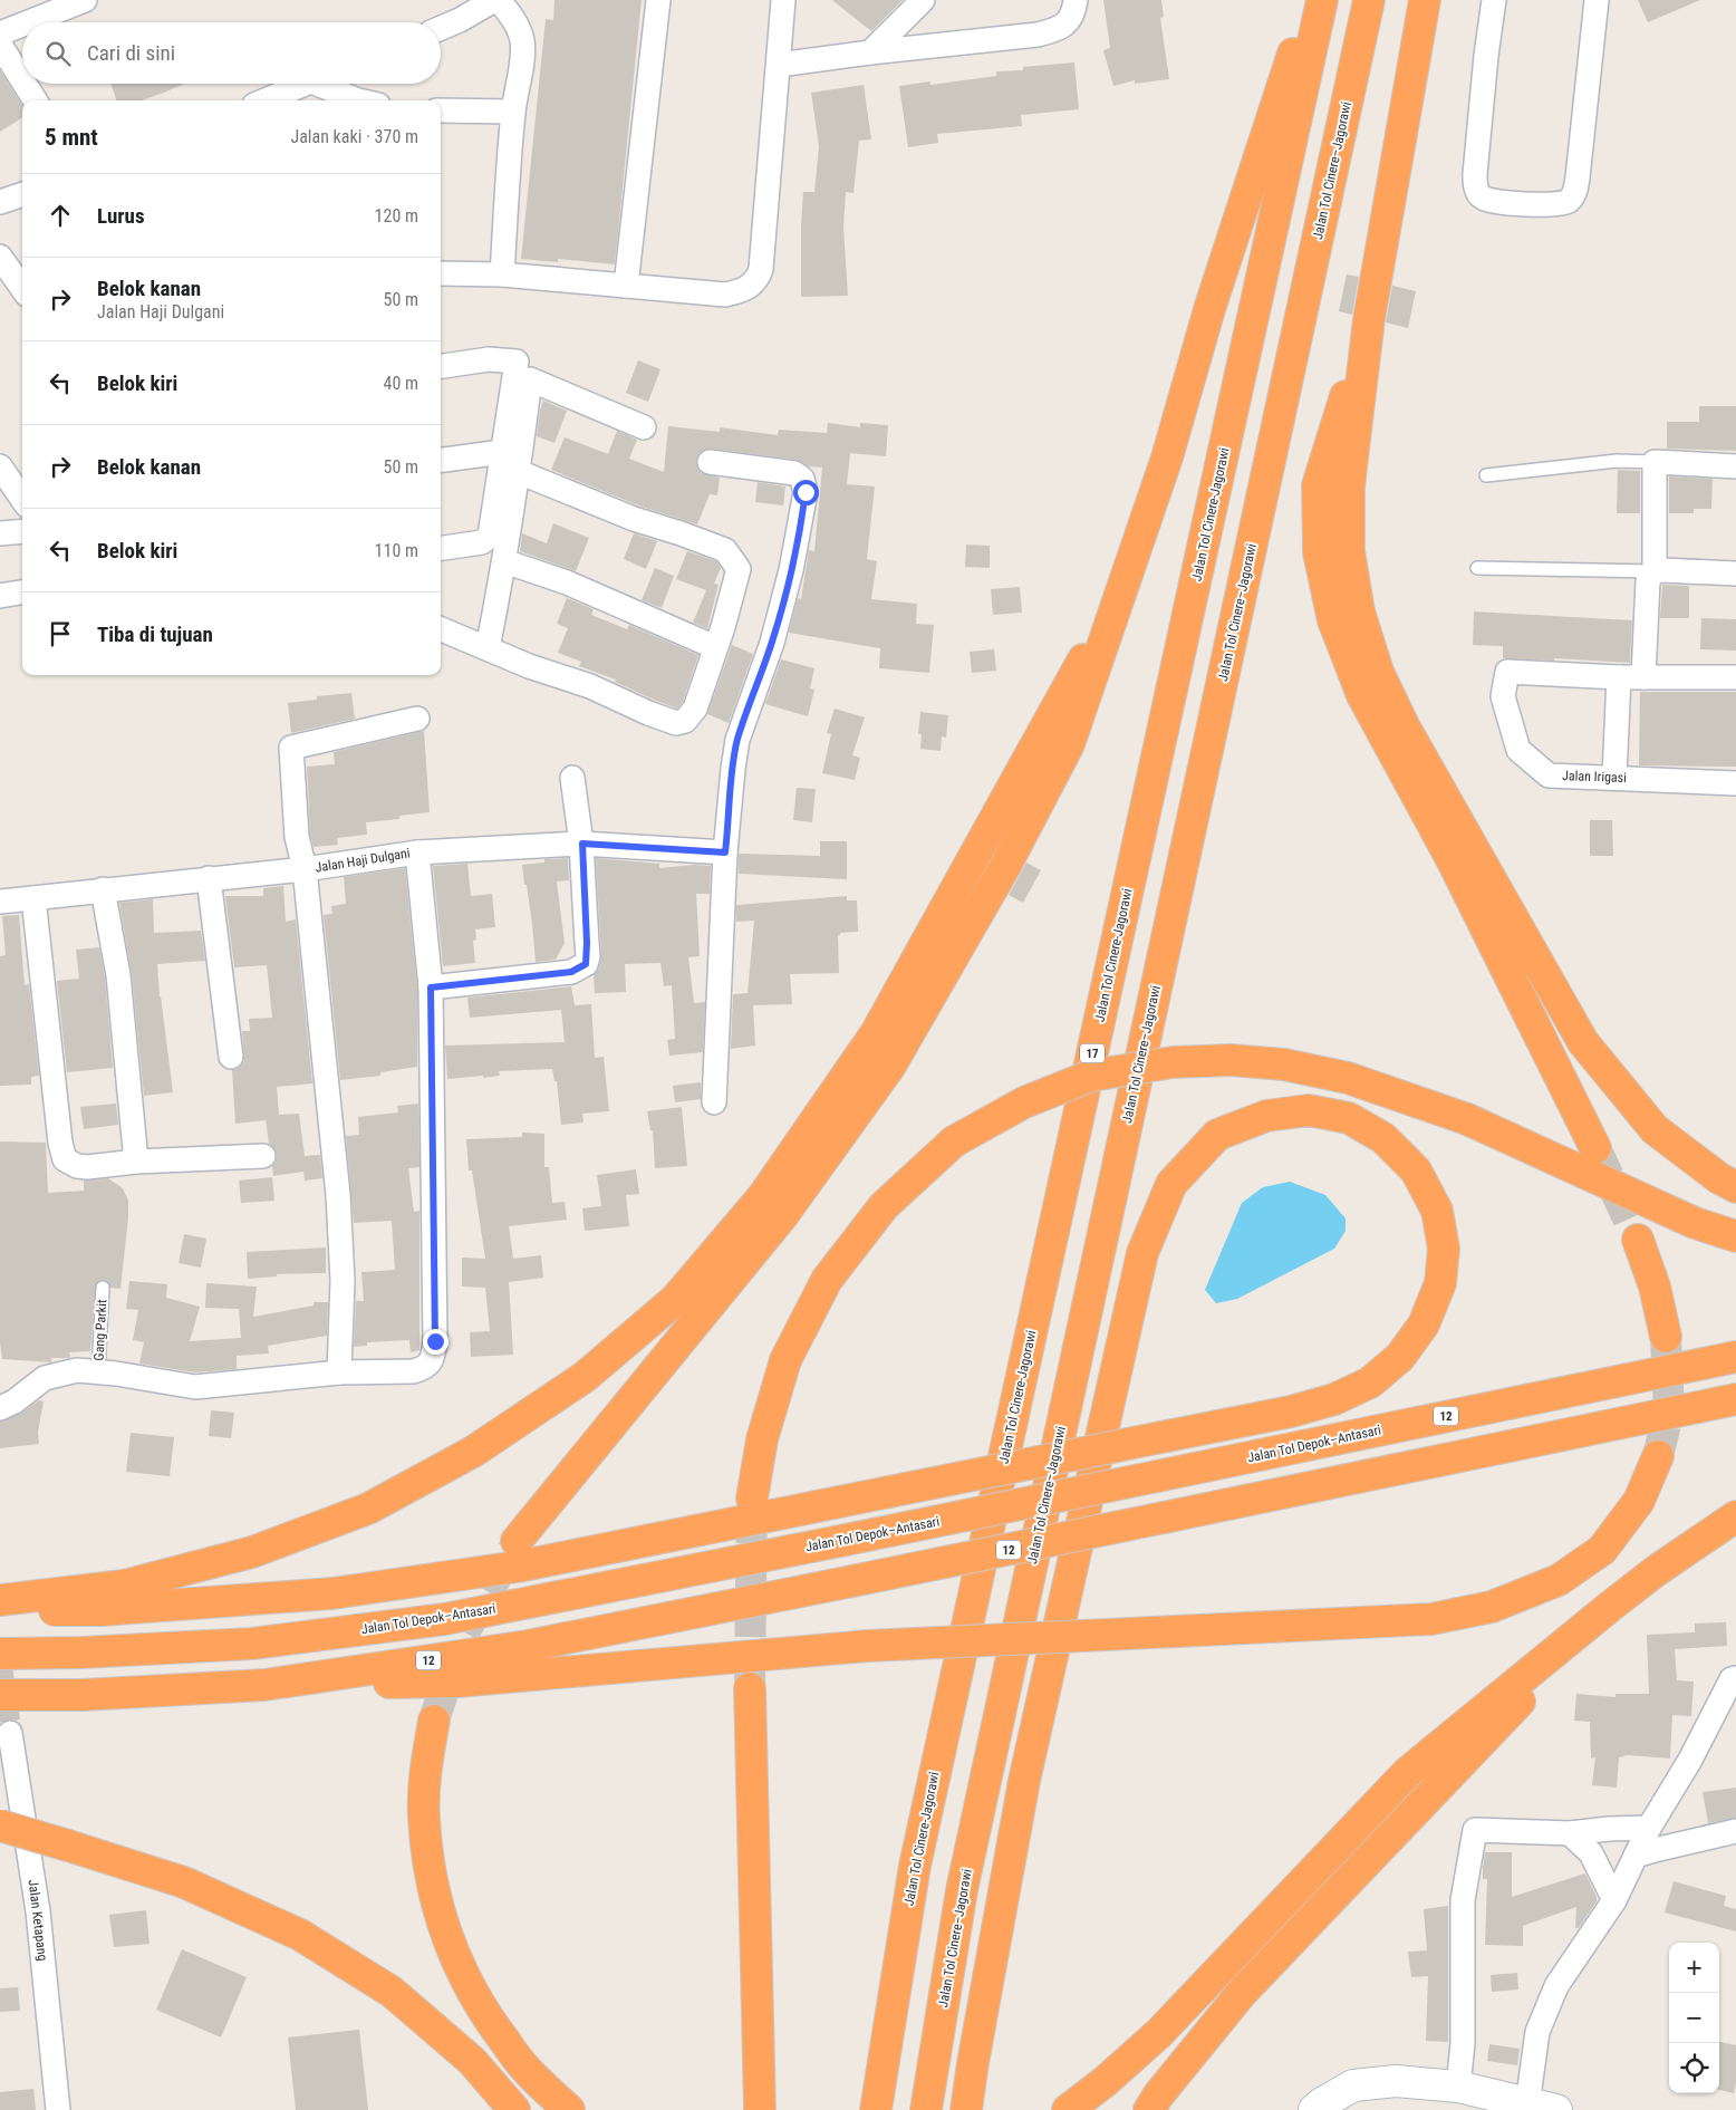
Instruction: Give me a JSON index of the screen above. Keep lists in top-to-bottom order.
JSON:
{
  "streets": {
    "highway": [
      "Jalan Tol Cinere–Jagorawi",
      "Jalan Tol Cinere-Jagorawi",
      "17",
      "12",
      "Jalan Tol Depok–Antasari"
    ],
    "street": ["Jalan Irigasi", "Jalan Haji Dulgani", "Jalan Ketapang"],
    "lane": ["Gang Parkit"]
  },
  "page": {
    "search": "Cari di sini",
    "heading": ["5 mnt", "Jalan kaki · 370 m"],
    "list": [
      ["Lurus", "120 m"],
      ["Belok kanan", "Jalan Haji Dulgani", "50 m"],
      ["Belok kiri", "40 m"],
      ["Belok kanan", "50 m"],
      ["Belok kiri", "110 m"],
      "Tiba di tujuan"
    ],
    "map_buttons": ["+", "−"]
  }
}
